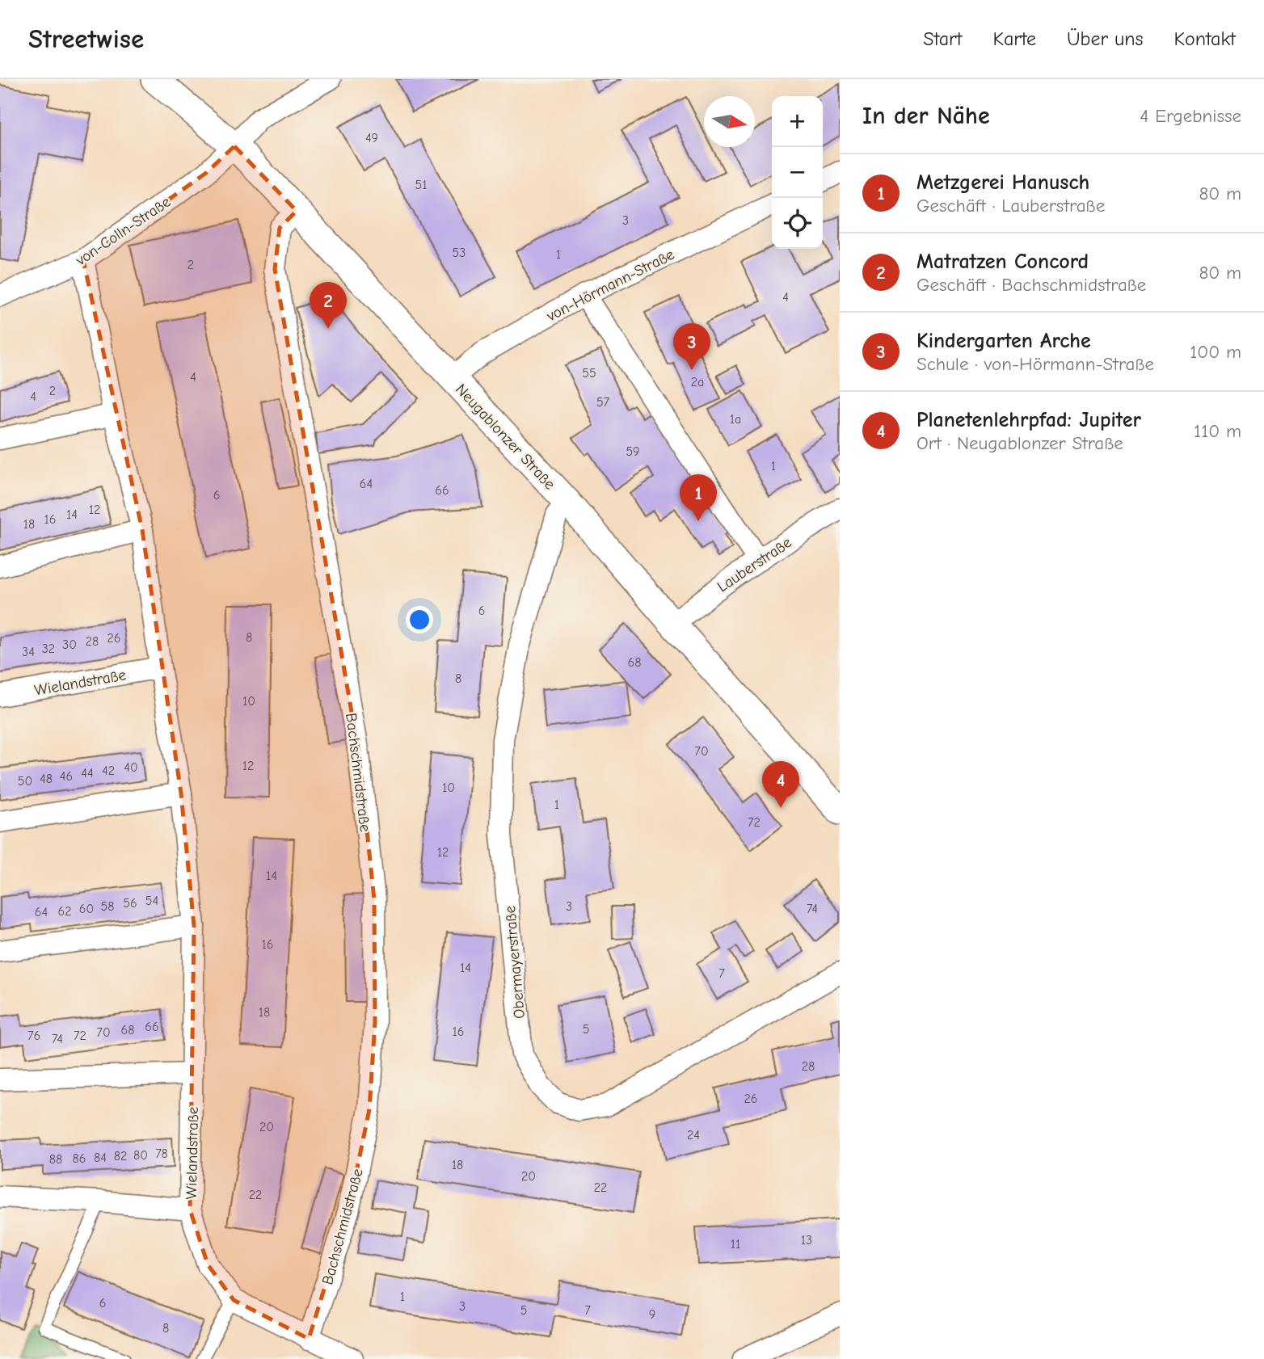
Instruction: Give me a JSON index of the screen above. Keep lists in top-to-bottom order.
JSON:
{
  "streets": {
    "street": [
      "von-Colln-Straße",
      "von-Hörmann-Straße",
      "Neugablonzer Straße",
      "Lauberstraße",
      "Wielandstraße",
      "Bachschmidstraße",
      "Obermayerstraße"
    ]
  },
  "crossings": [
    ["von-Colln-Straße", "Neugablonzer Straße"],
    ["von-Colln-Straße", "Wielandstraße"],
    ["von-Hörmann-Straße", "Neugablonzer Straße"],
    ["Neugablonzer Straße", "Lauberstraße"],
    ["Neugablonzer Straße", "Bachschmidstraße"],
    ["Neugablonzer Straße", "Obermayerstraße"]
  ],
  "house_numbers": [
    "49",
    "51",
    "3",
    "53",
    "1",
    "2",
    "4",
    "55",
    "4",
    "2a",
    "2",
    "4",
    "57",
    "1a",
    "59",
    "1",
    "64",
    "66",
    "6",
    "12",
    "14",
    "16",
    "18",
    "6",
    "8",
    "26",
    "28",
    "30",
    "32",
    "34",
    "68",
    "8",
    "10",
    "70",
    "12",
    "40",
    "42",
    "44",
    "46",
    "48",
    "50",
    "10",
    "1",
    "72",
    "12",
    "14",
    "54",
    "56",
    "58",
    "3",
    "60",
    "74",
    "62",
    "64",
    "16",
    "14",
    "7",
    "18",
    "66",
    "5",
    "68",
    "16",
    "70",
    "76",
    "72",
    "74",
    "28",
    "26",
    "20",
    "24",
    "78",
    "80",
    "82",
    "84",
    "86",
    "88",
    "18",
    "20",
    "22",
    "22",
    "13",
    "11",
    "1",
    "6",
    "3",
    "5",
    "7",
    "9",
    "8"
  ],
  "north": "right",
  "page": {
    "header": "Streetwise",
    "nav": [
      "Start",
      "Karte",
      "Über uns",
      "Kontakt"
    ],
    "heading": ["In der Nähe", "4 Ergebnisse"],
    "map_buttons": ["+", "−"],
    "list": [
      {
        "mark": "1",
        "name": "Metzgerei Hanusch",
        "note": "Geschäft · Lauberstraße",
        "value": "80 m"
      },
      {
        "mark": "2",
        "name": "Matratzen Concord",
        "note": "Geschäft · Bachschmidstraße",
        "value": "80 m"
      },
      {
        "mark": "3",
        "name": "Kindergarten Arche",
        "note": "Schule · von-Hörmann-Straße",
        "value": "100 m"
      },
      {
        "mark": "4",
        "name": "Planetenlehrpfad: Jupiter",
        "note": "Ort · Neugablonzer Straße",
        "value": "110 m"
      }
    ],
    "pins": [
      "2",
      "3",
      "1",
      "4"
    ]
  }
}
